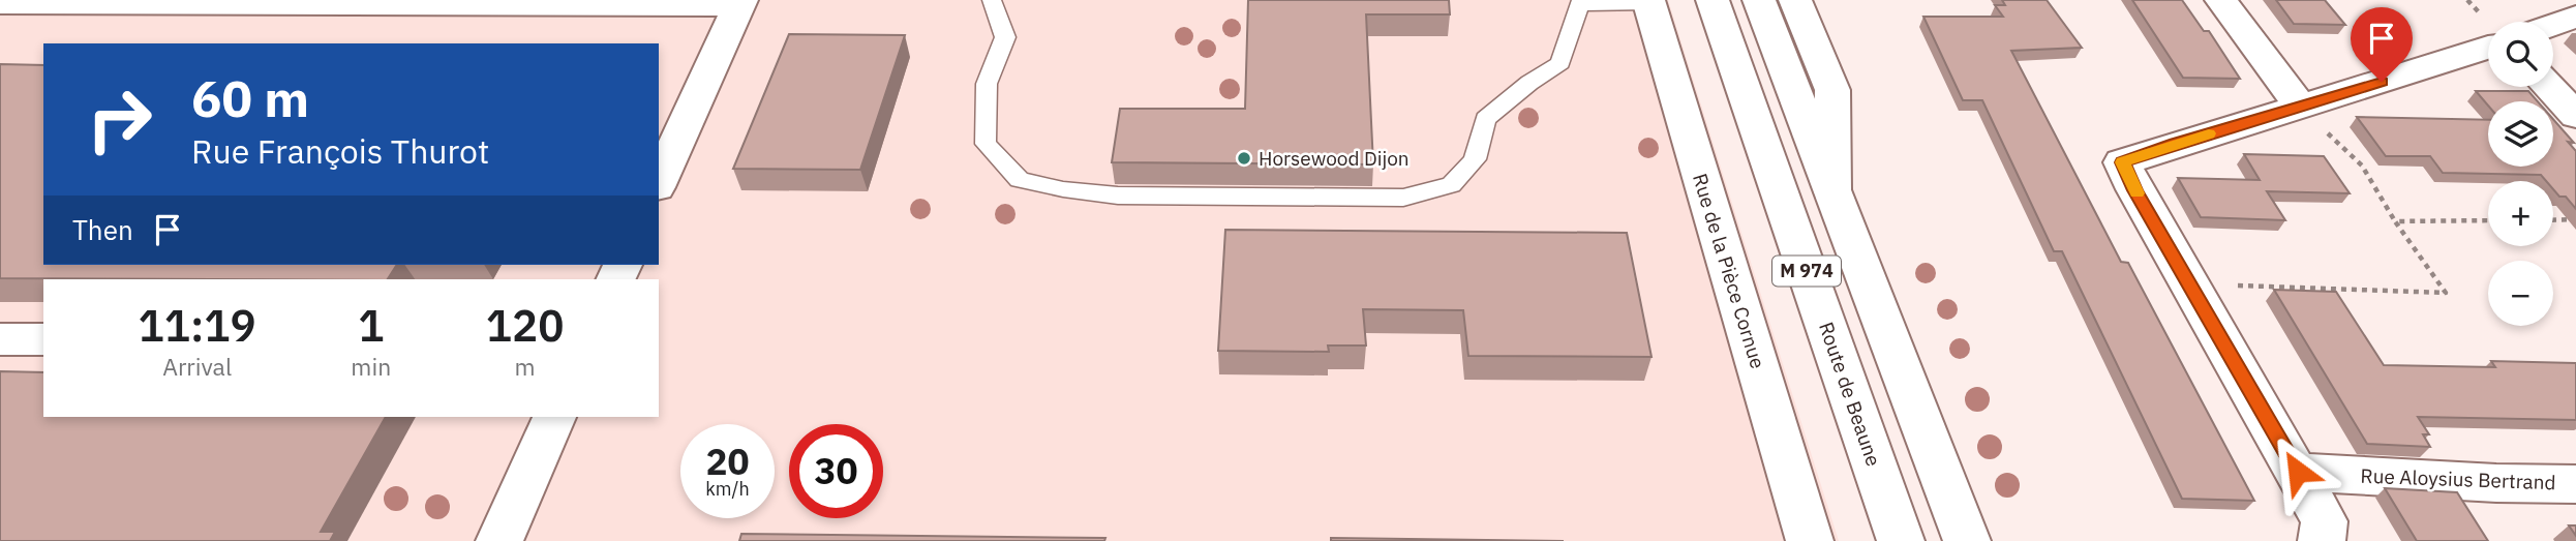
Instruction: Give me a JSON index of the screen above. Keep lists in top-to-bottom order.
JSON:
{
  "streets": {
    "street": [
      "Rue de la Pièce Cornue",
      "M 974",
      "Route de Beaune",
      "Rue Aloysius Bertrand"
    ]
  },
  "places": ["Horsewood Dijon"],
  "page": {
    "map_buttons": ["+", "−"],
    "turn": ["60 m", "Rue François Thurot"],
    "then": "Then",
    "eta": [
      "11:19",
      "Arrival",
      "1",
      "min",
      "120",
      "m"
    ],
    "speed": "20 km/h",
    "limit": "30"
  }
}
